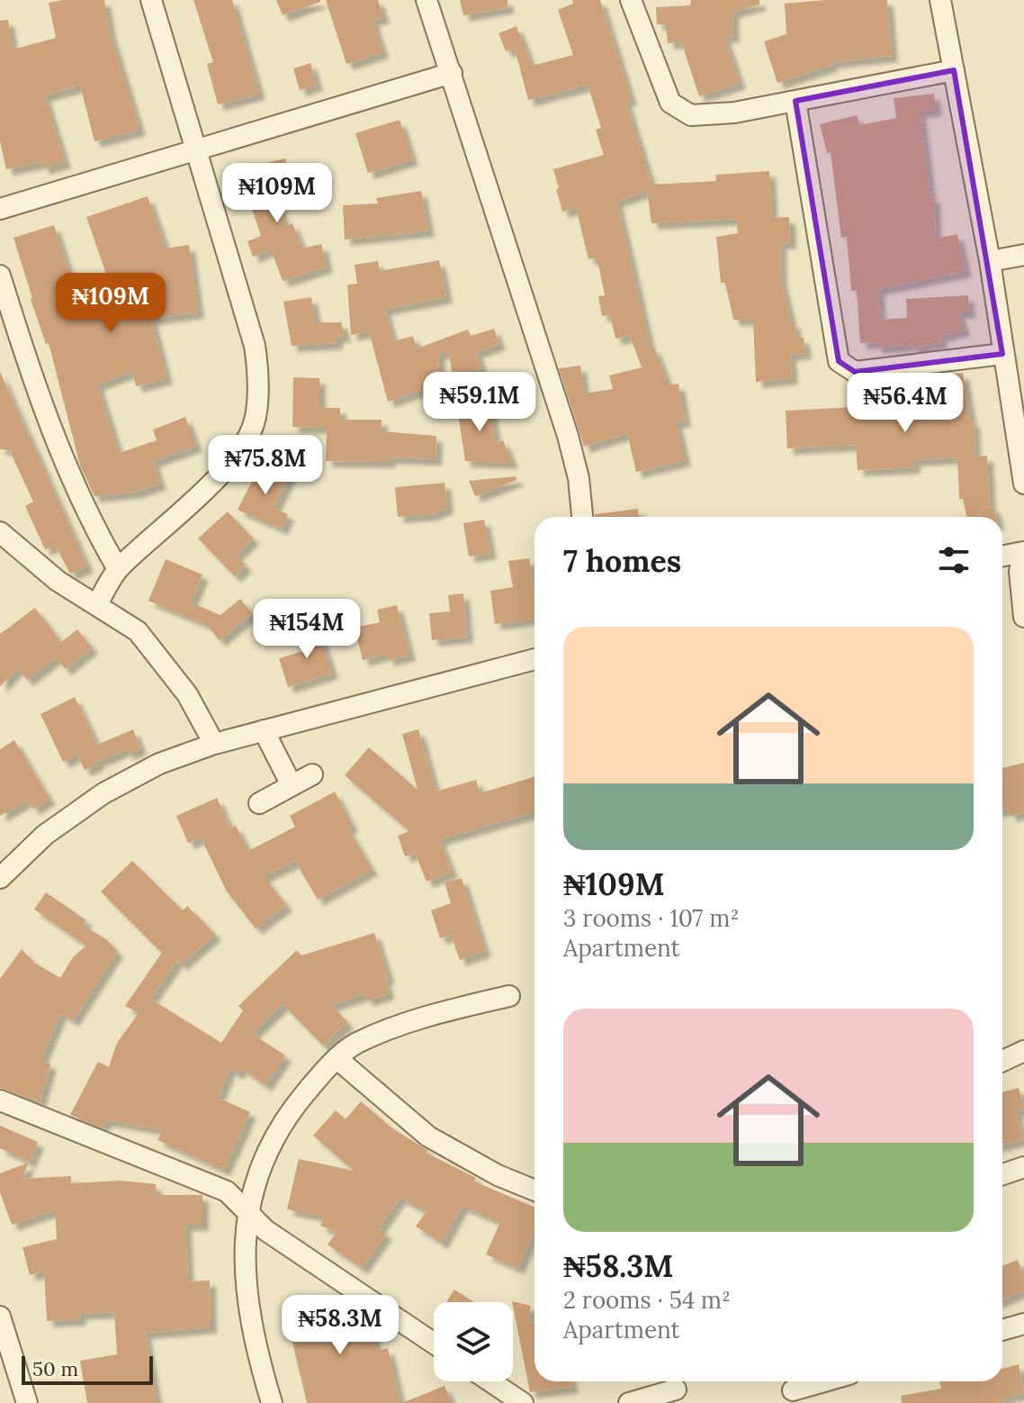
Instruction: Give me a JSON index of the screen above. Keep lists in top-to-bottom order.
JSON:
{
  "scale_bar": "50 m",
  "page": {
    "price": [
      "₦109M",
      "₦109M",
      "₦59.1M",
      "₦56.4M",
      "₦75.8M",
      "₦154M",
      "₦58.3M"
    ],
    "heading": "7 homes",
    "list": [
      {
        "name": "₦109M",
        "note": "3 rooms · 107 m² · Apartment"
      },
      {
        "name": "₦58.3M",
        "note": "2 rooms · 54 m² · Apartment"
      }
    ],
    "scale": "50 m"
  }
}
